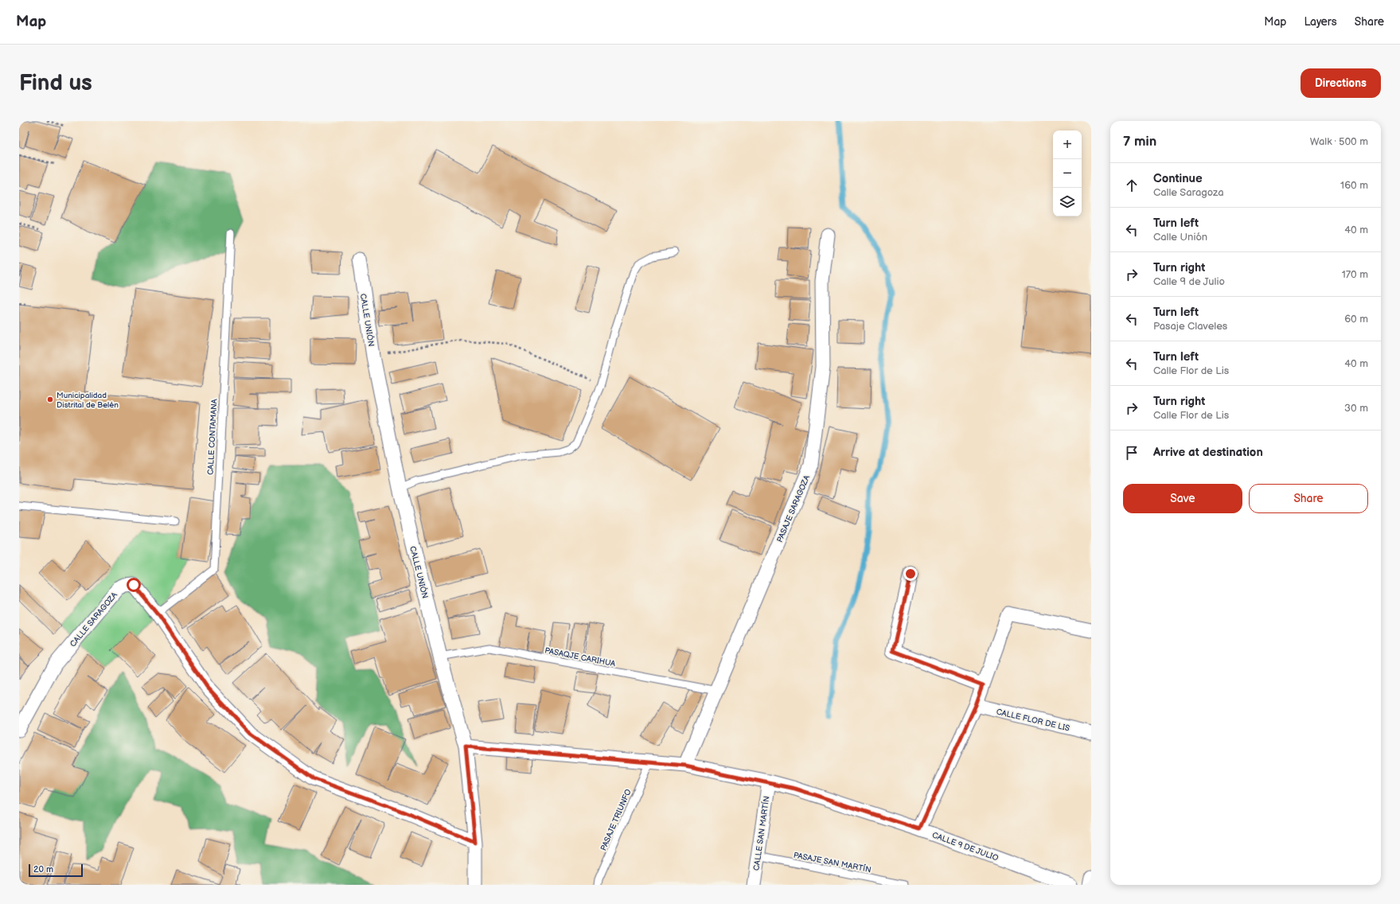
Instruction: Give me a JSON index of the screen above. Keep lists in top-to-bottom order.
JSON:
{
  "streets": {
    "street": [
      "CALLE UNIÓN",
      "PASAJE SARAGOZA",
      "CALLE SARAGOZA",
      "CALLE FLOR DE LIS",
      "CALLE SAN MARTÍN",
      "CALLE 9 DE JULIO"
    ],
    "lane": [
      "CALLE CONTAMANA",
      "PASAQJE CARIHUA",
      "PASAJE TRIUNFO",
      "PASAJE SAN MARTÍN"
    ]
  },
  "crossings": [
    ["CALLE UNIÓN", "CALLE SARAGOZA"],
    ["CALLE UNIÓN", "PASAQJE CARIHUA"],
    ["CALLE UNIÓN", "CALLE 9 DE JULIO"],
    ["CALLE CONTAMANA", "CALLE SARAGOZA"],
    ["PASAJE SARAGOZA", "PASAQJE CARIHUA"],
    ["PASAJE SARAGOZA", "CALLE 9 DE JULIO"],
    ["PASAJE TRIUNFO", "CALLE 9 DE JULIO"],
    ["CALLE SAN MARTÍN", "CALLE 9 DE JULIO"],
    ["CALLE SAN MARTÍN", "PASAJE SAN MARTÍN"]
  ],
  "places": ["Municipalidad Distrital de Belén"],
  "scale_bar": "20 m",
  "page": {
    "header": "Map",
    "nav": ["Map", "Layers", "Share"],
    "buttons": [
      "Directions",
      ["Save", "Share"]
    ],
    "title": "Find us",
    "heading": ["7 min", "Walk · 500 m"],
    "map_buttons": ["+", "−"],
    "list": [
      ["Continue", "Calle Saragoza", "160 m"],
      ["Turn left", "Calle Unión", "40 m"],
      ["Turn right", "Calle 9 de Julio", "170 m"],
      ["Turn left", "Pasaje Claveles", "60 m"],
      ["Turn left", "Calle Flor de Lis", "40 m"],
      ["Turn right", "Calle Flor de Lis", "30 m"],
      "Arrive at destination"
    ],
    "scale": "20 m"
  }
}
